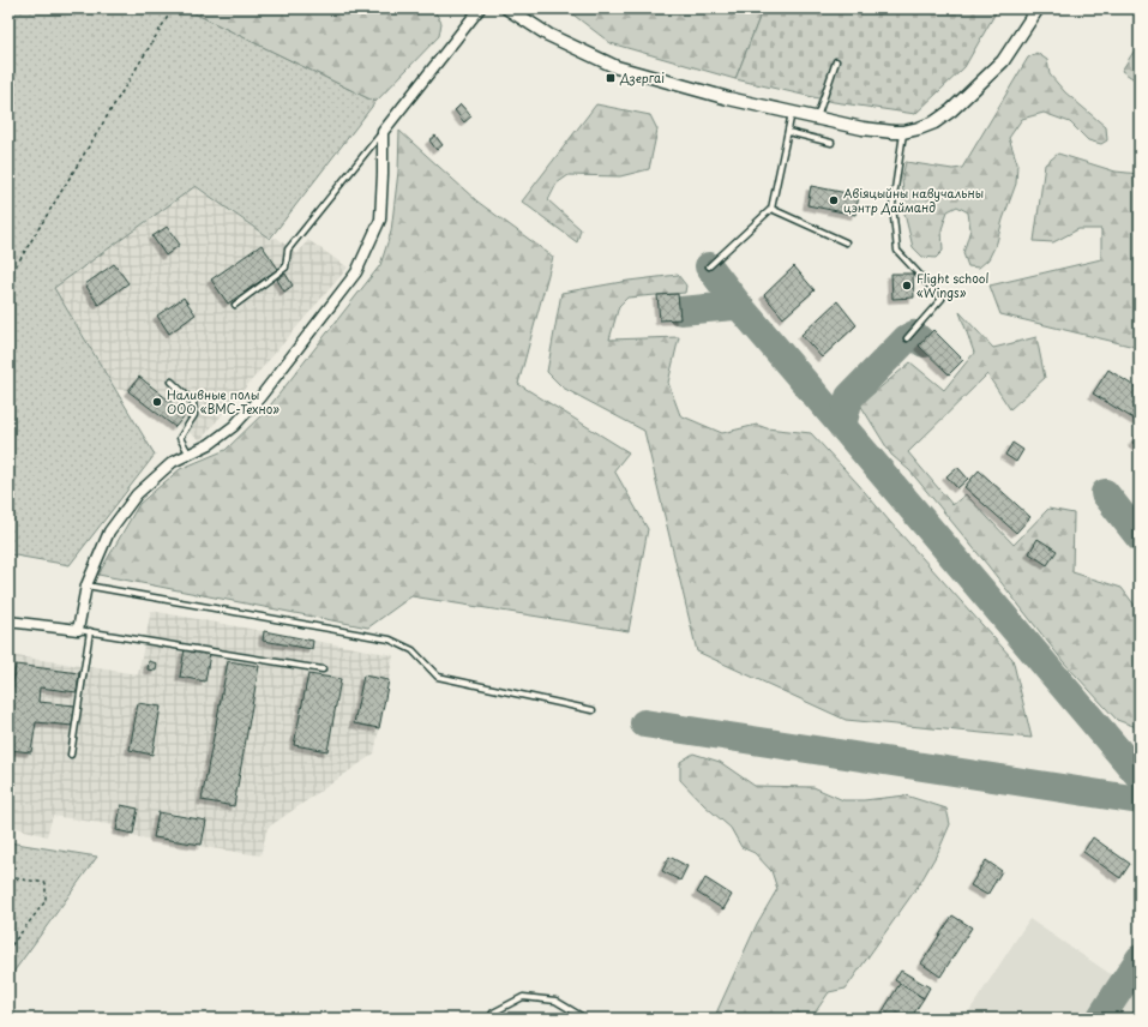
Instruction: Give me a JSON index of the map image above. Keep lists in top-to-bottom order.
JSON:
{
  "places": {
    "transit": ["Дзергаі"],
    "other": ["Авіяцыйны навучальны цэнтр Дайманд", "Flight school «Wings»", "Наливные полы ООО «ВМС-Техно»"]
  }
}
